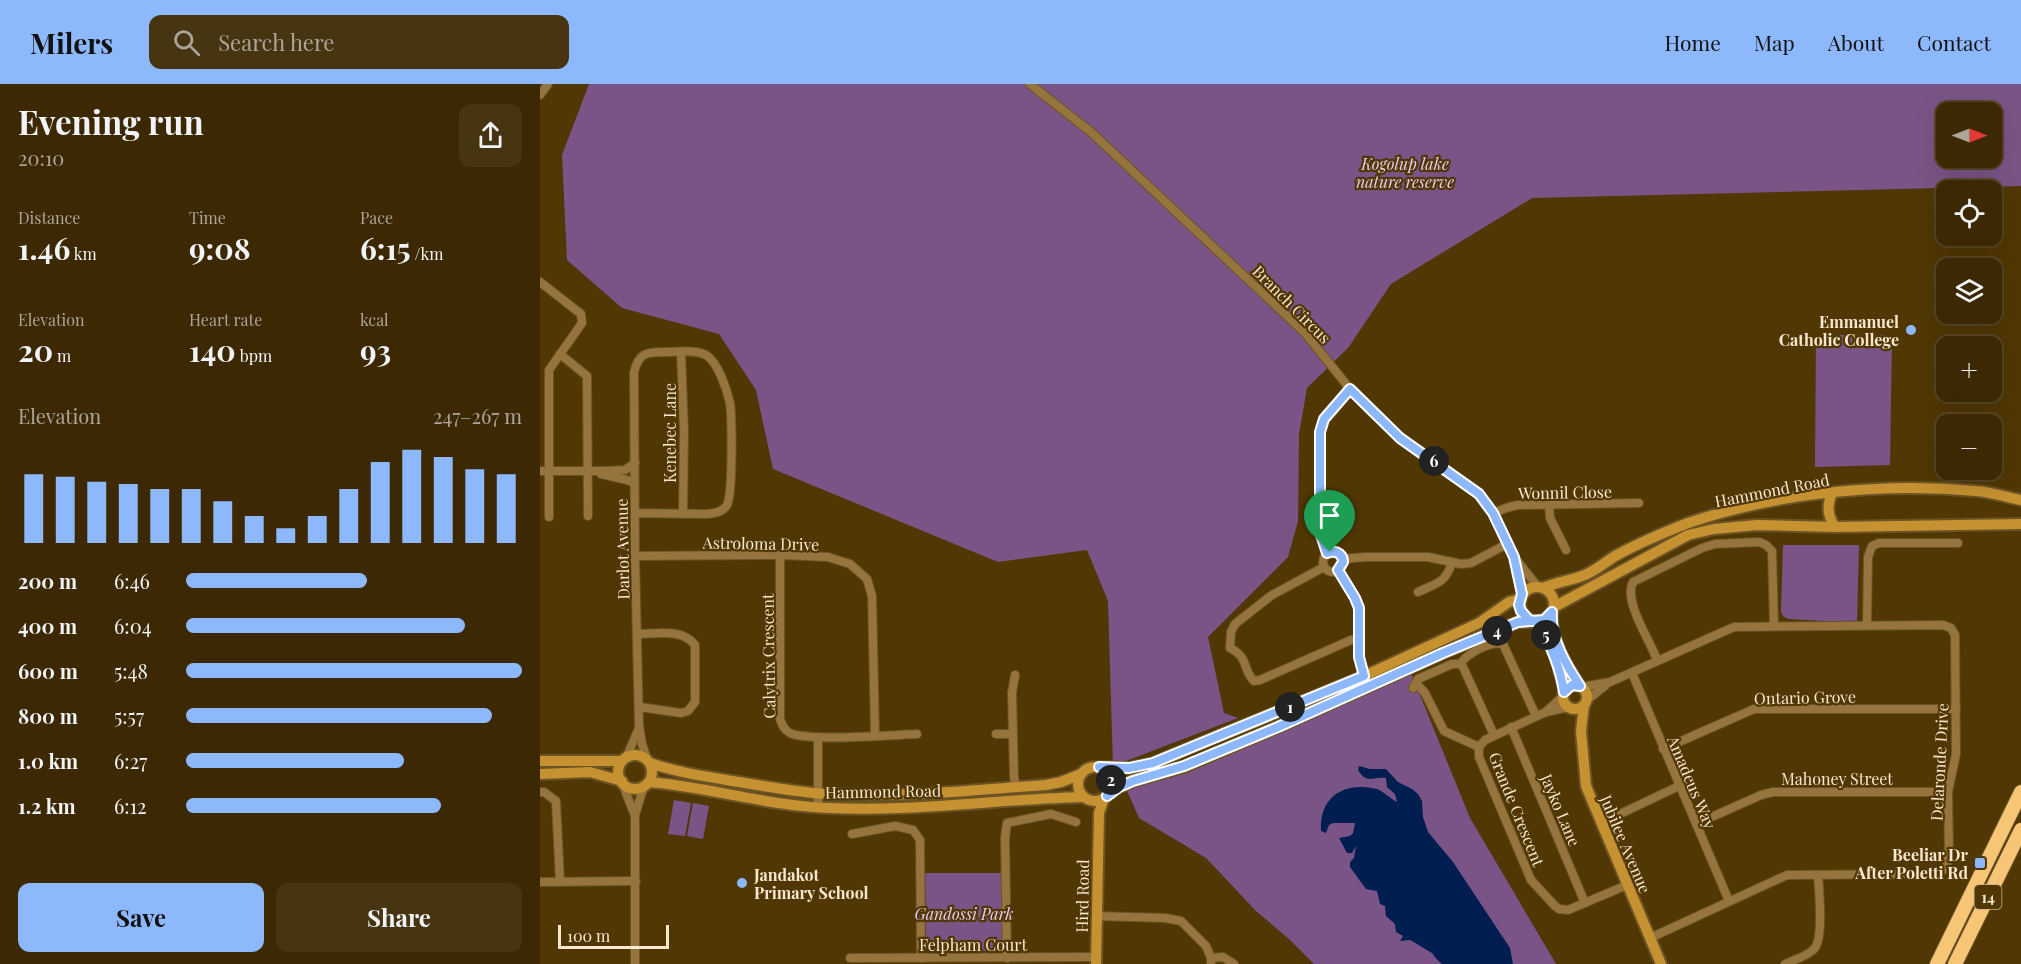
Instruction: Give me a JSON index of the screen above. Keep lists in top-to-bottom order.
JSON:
{
  "streets": {
    "highway": ["14"],
    "main road": ["Hammond Road", "Jubilee Avenue", "Hird Road"],
    "street": [
      "Branch Circus",
      "Kenebec Lane",
      "Wonnil Close",
      "Astroloma Drive",
      "Darlot Avenue",
      "Calytrix Crescent",
      "Ontario Grove",
      "Delaronde Drive",
      "Mahoney Street",
      "Amadeus Way",
      "Grande Crescent",
      "Jayko Lane",
      "Felpham Court"
    ]
  },
  "crossings": [
    ["Branch Circus", "Hammond Road"],
    ["Branch Circus", "Wonnil Close"],
    ["Branch Circus", "Jubilee Avenue"],
    ["Kenebec Lane", "Darlot Avenue"],
    ["Hammond Road", "Darlot Avenue"],
    ["Hammond Road", "Jubilee Avenue"],
    ["Hammond Road", "Hird Road"],
    ["Astroloma Drive", "Darlot Avenue"],
    ["Astroloma Drive", "Calytrix Crescent"],
    ["Ontario Grove", "Delaronde Drive"],
    ["Ontario Grove", "Amadeus Way"],
    ["Delaronde Drive", "Mahoney Street"],
    ["Delaronde Drive", "Amadeus Way"],
    ["Delaronde Drive", "Grande Crescent"],
    ["Delaronde Drive", "Jubilee Avenue"],
    ["Mahoney Street", "Amadeus Way"],
    ["Grande Crescent", "Jayko Lane"],
    ["Grande Crescent", "Jubilee Avenue"],
    ["Hird Road", "Felpham Court"]
  ],
  "parks": ["Kogolup lake nature reserve", "Gandossi Park"],
  "places": {
    "other": ["Emmanuel Catholic College", "Jandakot Primary School"],
    "transit": ["Beeliar Dr After Poletti Rd"]
  },
  "scale_bar": "100 m",
  "north": "right",
  "page": {
    "header": "Milers",
    "search": "Search here",
    "nav": [
      "Home",
      "Map",
      "About",
      "Contact"
    ],
    "heading": ["Evening run", "20:10"],
    "map_buttons": ["+", "−"],
    "stats": [
      ["Distance", "1.46 km"],
      ["Time", "9:08"],
      ["Pace", "6:15 /km"],
      ["Elevation", "20 m"],
      ["Heart rate", "140 bpm"],
      ["kcal", "93"]
    ],
    "chart": ["Elevation", "247–267 m"],
    "pins": [
      "6",
      "4",
      "5",
      "1",
      "2"
    ],
    "list": [
      {
        "name": "200 m",
        "note": "6:46"
      },
      {
        "name": "400 m",
        "note": "6:04"
      },
      {
        "name": "600 m",
        "note": "5:48"
      },
      {
        "name": "800 m",
        "note": "5:57"
      },
      {
        "name": "1.0 km",
        "note": "6:27"
      },
      {
        "name": "1.2 km",
        "note": "6:12"
      }
    ],
    "buttons": ["Save", "Share"],
    "scale": "100 m"
  }
}
